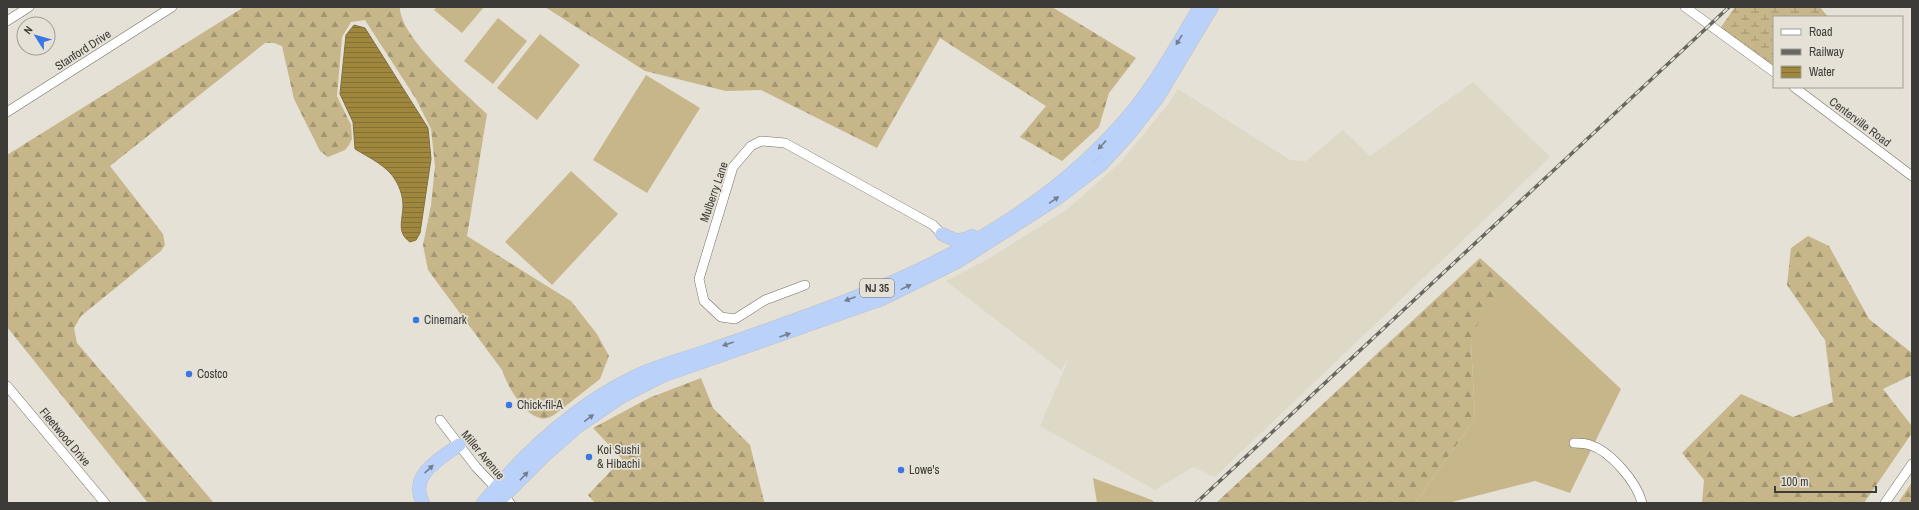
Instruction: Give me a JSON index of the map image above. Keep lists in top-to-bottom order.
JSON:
{
  "streets": {
    "highway": ["NJ 35"],
    "street": [
      "Stanford Drive",
      "Centerville Road",
      "Mulberry Lane",
      "Fleetwood Drive",
      "Miller Avenue"
    ]
  },
  "crossings": [
    ["NJ 35", "Miller Avenue"]
  ],
  "places": [
    "Cinemark",
    "Costco",
    "Chick-fil-A",
    "Koi Sushi & Hibachi",
    "Lowe's"
  ],
  "legend": ["Road", "Railway", "Water"],
  "scale_bar": "100 m",
  "north": "top left"
}
